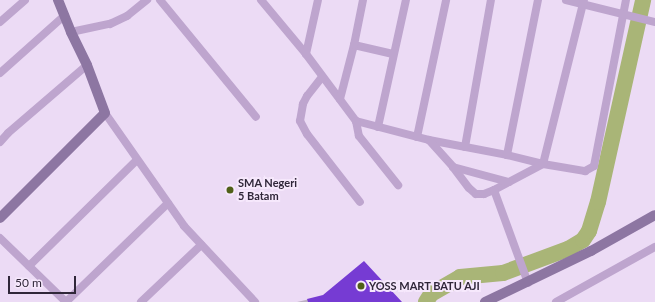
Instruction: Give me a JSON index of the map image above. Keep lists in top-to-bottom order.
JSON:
{
  "places": ["SMA Negeri 5 Batam", "YOSS MART BATU AJI"],
  "scale_bar": "50 m"
}
